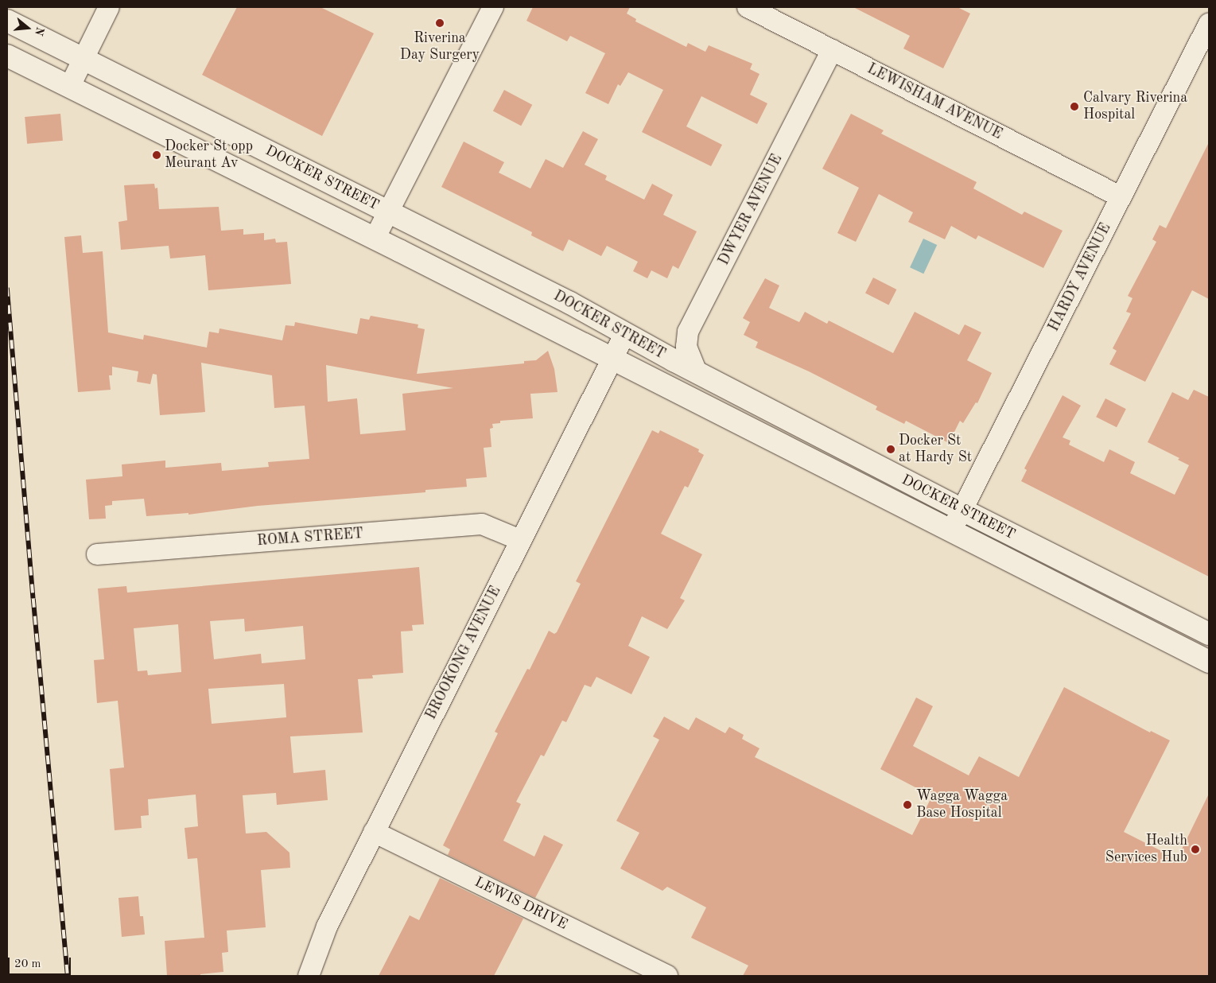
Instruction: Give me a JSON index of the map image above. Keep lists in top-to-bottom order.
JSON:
{
  "streets": {
    "main road": ["DOCKER STREET"],
    "street": [
      "LEWISHAM AVENUE",
      "DWYER AVENUE",
      "HARDY AVENUE",
      "ROMA STREET",
      "BROOKONG AVENUE",
      "LEWIS DRIVE"
    ]
  },
  "crossings": [
    ["LEWISHAM AVENUE", "DWYER AVENUE"],
    ["LEWISHAM AVENUE", "HARDY AVENUE"],
    ["DOCKER STREET", "DWYER AVENUE"],
    ["DOCKER STREET", "HARDY AVENUE"],
    ["DOCKER STREET", "BROOKONG AVENUE"],
    ["ROMA STREET", "BROOKONG AVENUE"],
    ["BROOKONG AVENUE", "LEWIS DRIVE"]
  ],
  "places": [
    "Riverina Day Surgery",
    "Calvary Riverina Hospital",
    "Docker St opp Meurant Av",
    "Docker St at Hardy St",
    "Wagga Wagga Base Hospital",
    "Health Services Hub"
  ],
  "scale_bar": "20 m",
  "north": "right"
}
